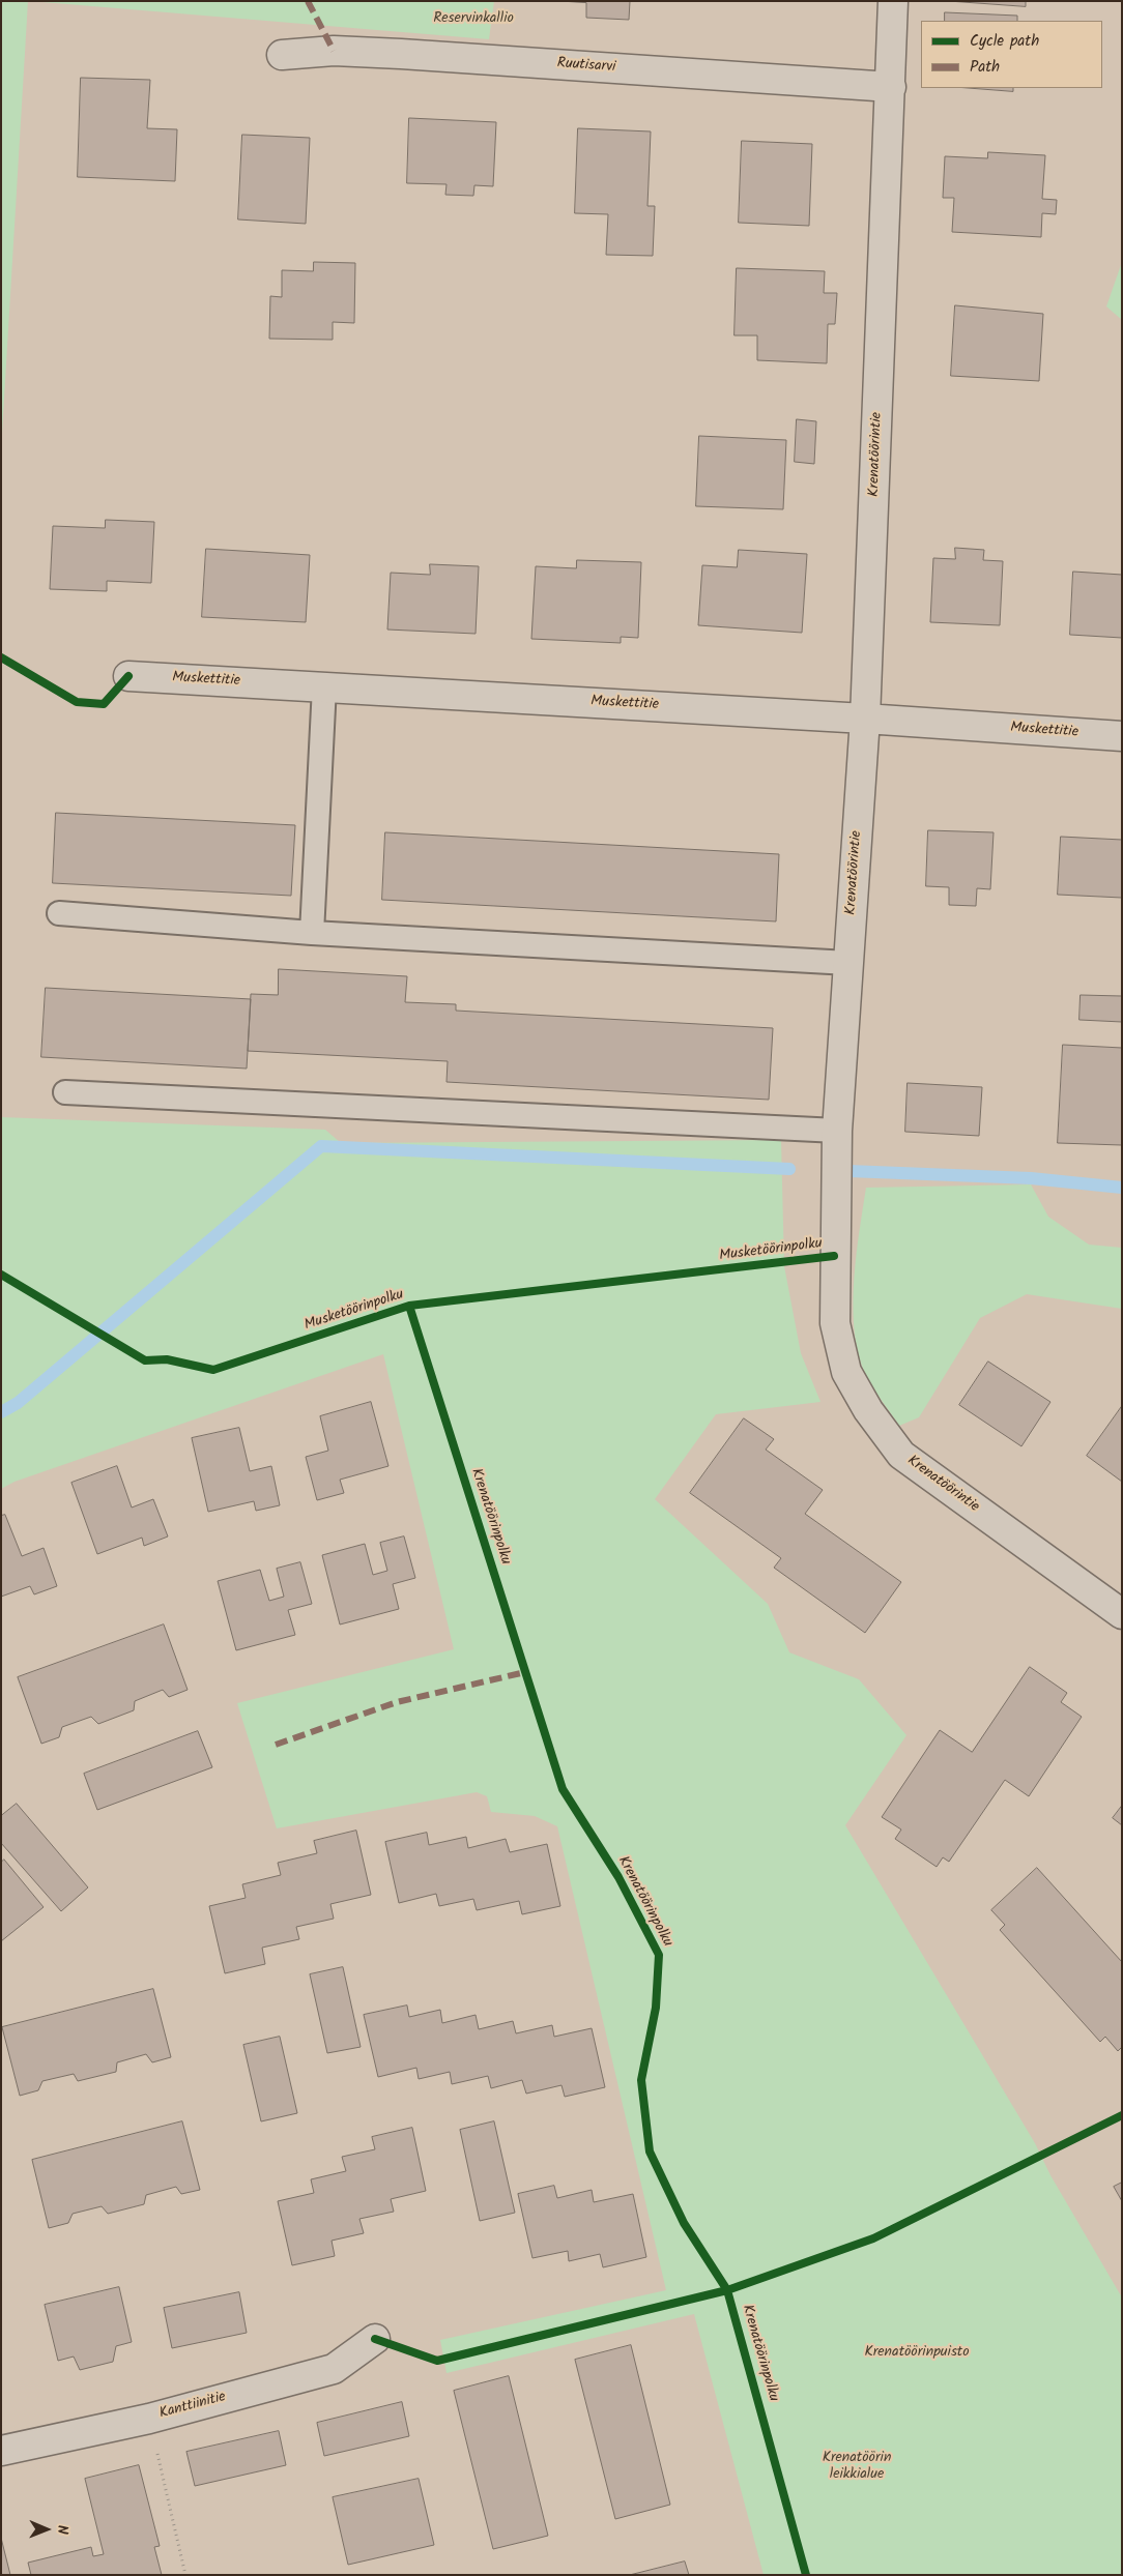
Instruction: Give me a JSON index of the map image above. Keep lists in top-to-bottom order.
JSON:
{
  "streets": {
    "street": [
      "Ruutisarvi",
      "Krenatöörintie",
      "Muskettitie",
      "Kanttiinitie"
    ],
    "cycle path": ["Musketöörinpolku"]
  },
  "crossings": [
    ["Ruutisarvi", "Krenatöörintie"],
    ["Krenatöörintie", "Muskettitie"]
  ],
  "parks": ["Reservinkallio", "Krenatöörinpuisto", "Krenatöörin leikkialue"],
  "legend": ["Cycle path", "Path"],
  "north": "right"
}
